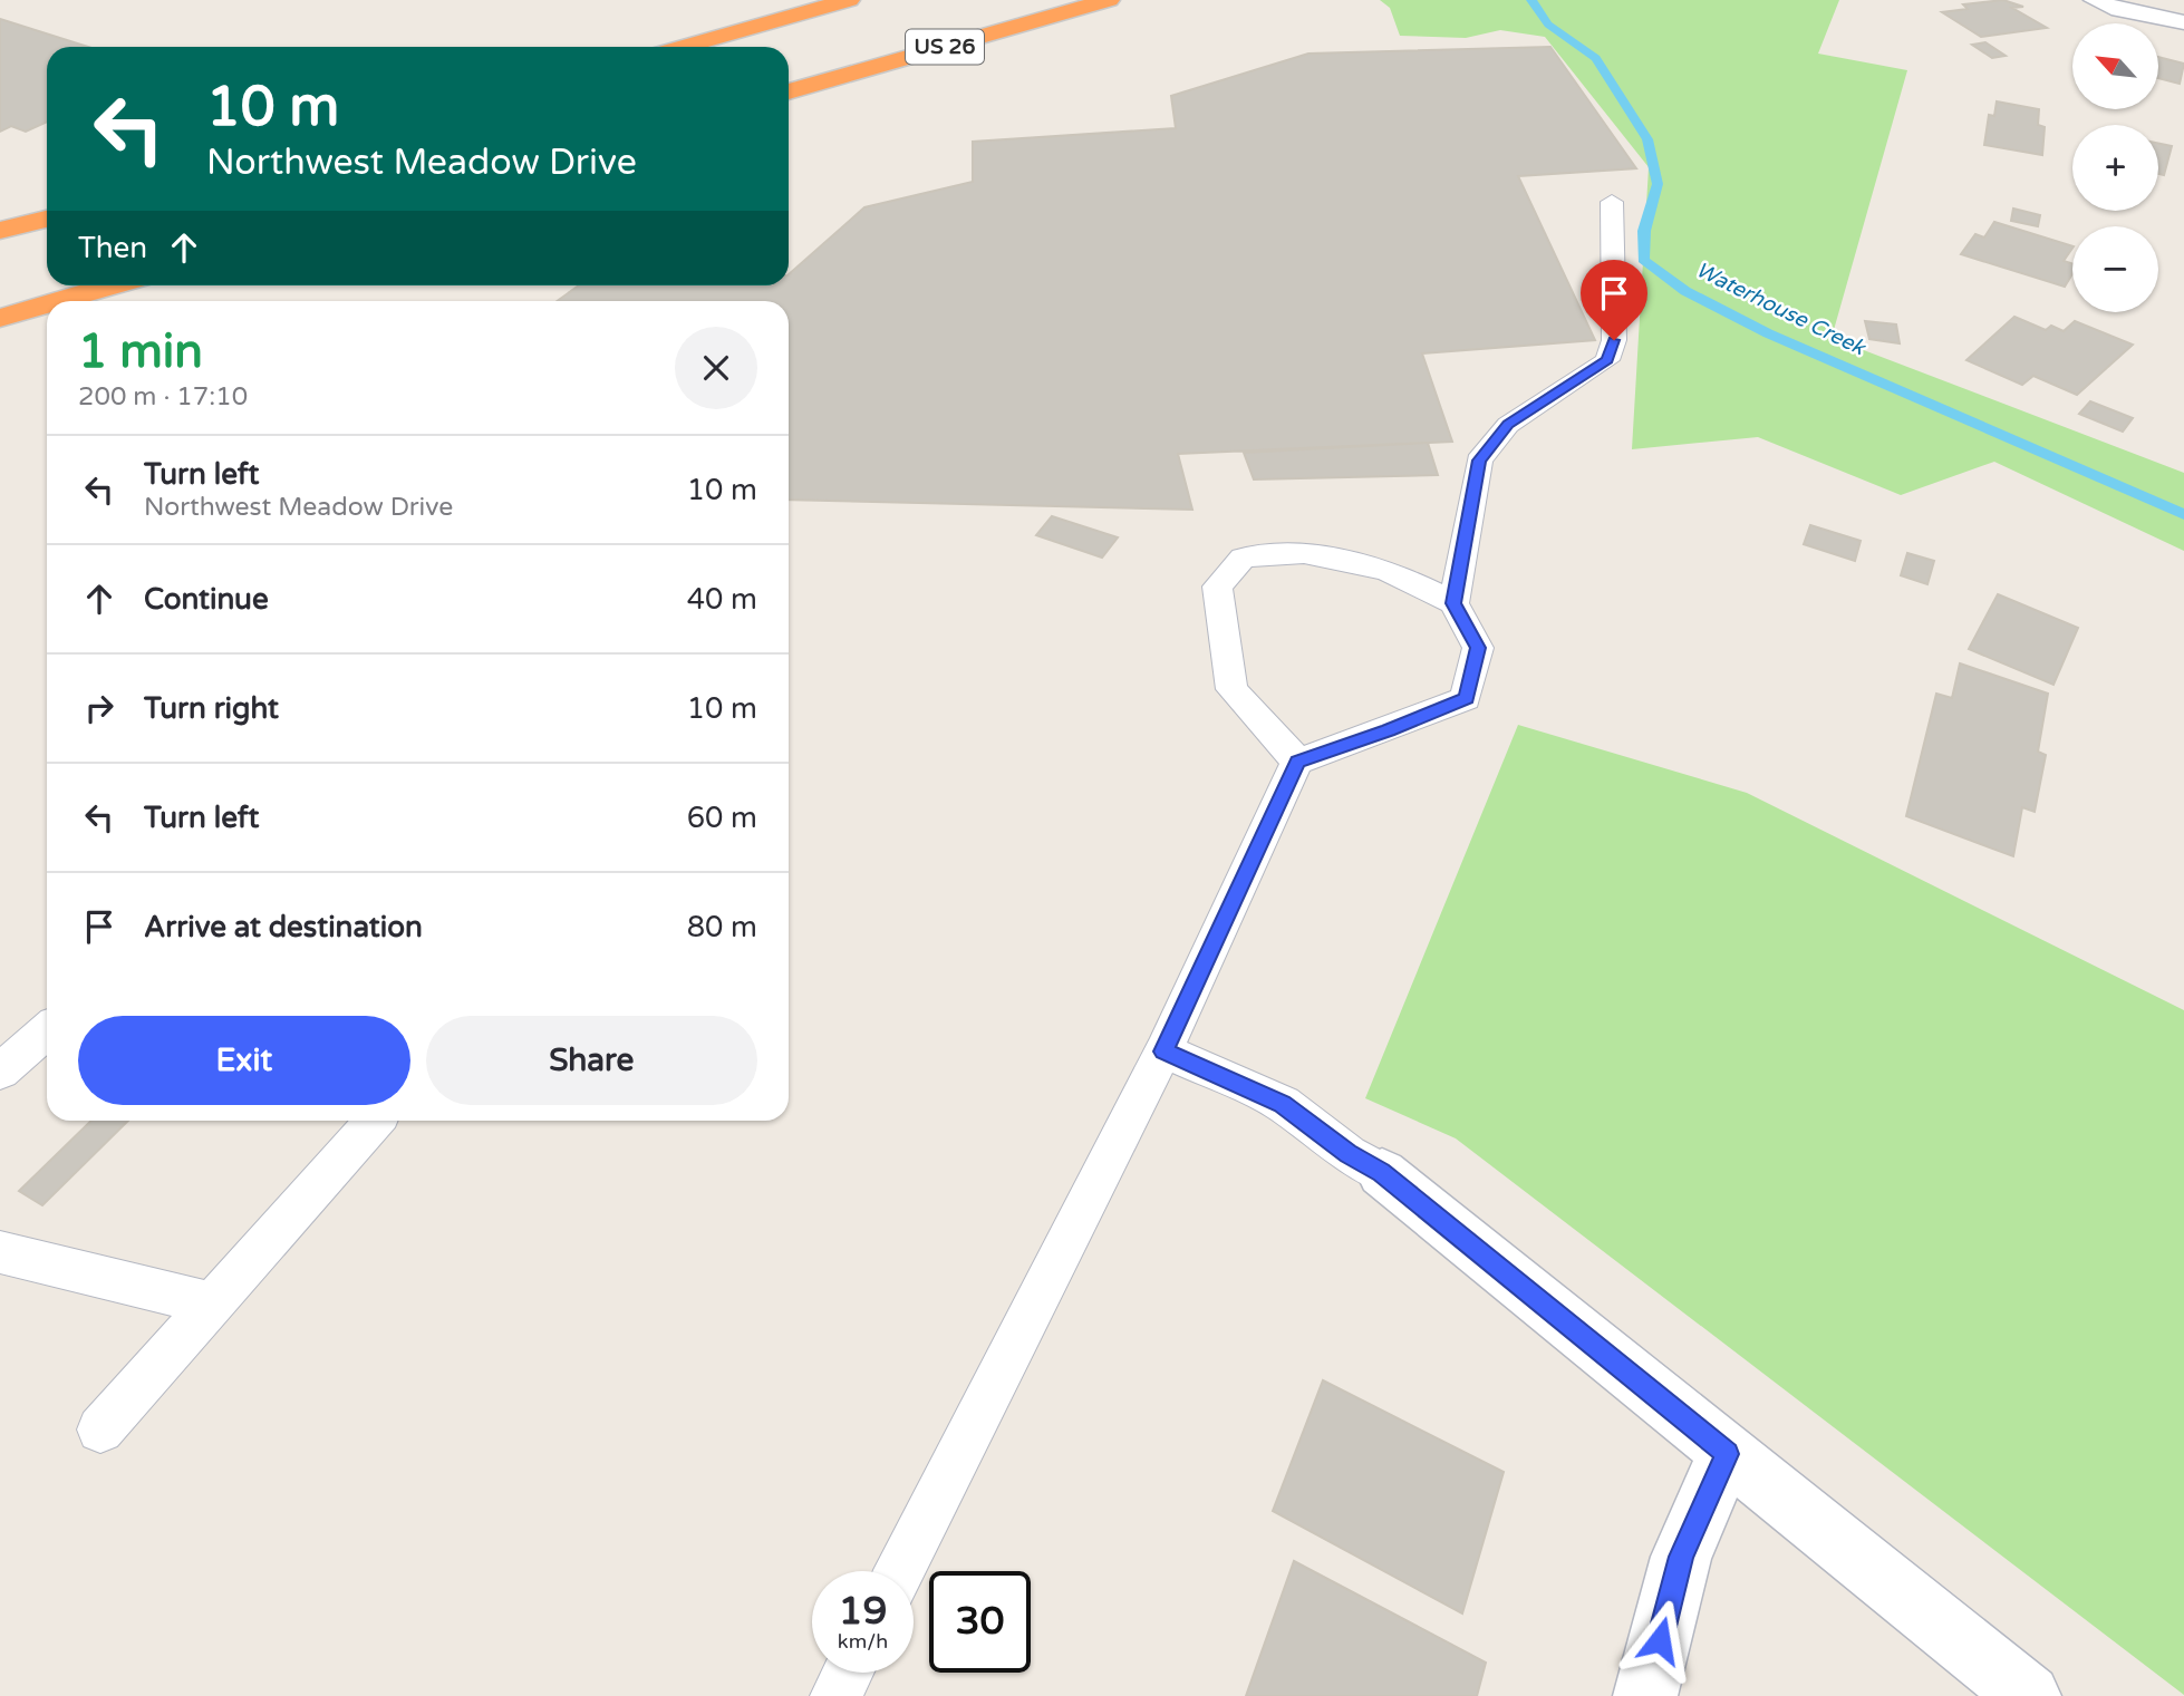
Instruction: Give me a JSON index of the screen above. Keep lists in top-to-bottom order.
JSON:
{
  "streets": {
    "highway": ["US 26"]
  },
  "water": ["Waterhouse Creek"],
  "north": "top left",
  "page": {
    "map_buttons": ["+", "−"],
    "turn": ["10 m", "Northwest Meadow Drive"],
    "then": "Then",
    "heading": ["1 min", "200 m · 17:10"],
    "list": [
      {
        "name": "Turn left",
        "note": "Northwest Meadow Drive",
        "value": "10 m"
      },
      {
        "name": "Continue",
        "value": "40 m"
      },
      {
        "name": "Turn right",
        "value": "10 m"
      },
      {
        "name": "Turn left",
        "value": "60 m"
      },
      {
        "name": "Arrive at destination",
        "value": "80 m"
      }
    ],
    "buttons": ["Exit", "Share"],
    "speed": "19 km/h",
    "limit": "30"
  }
}
